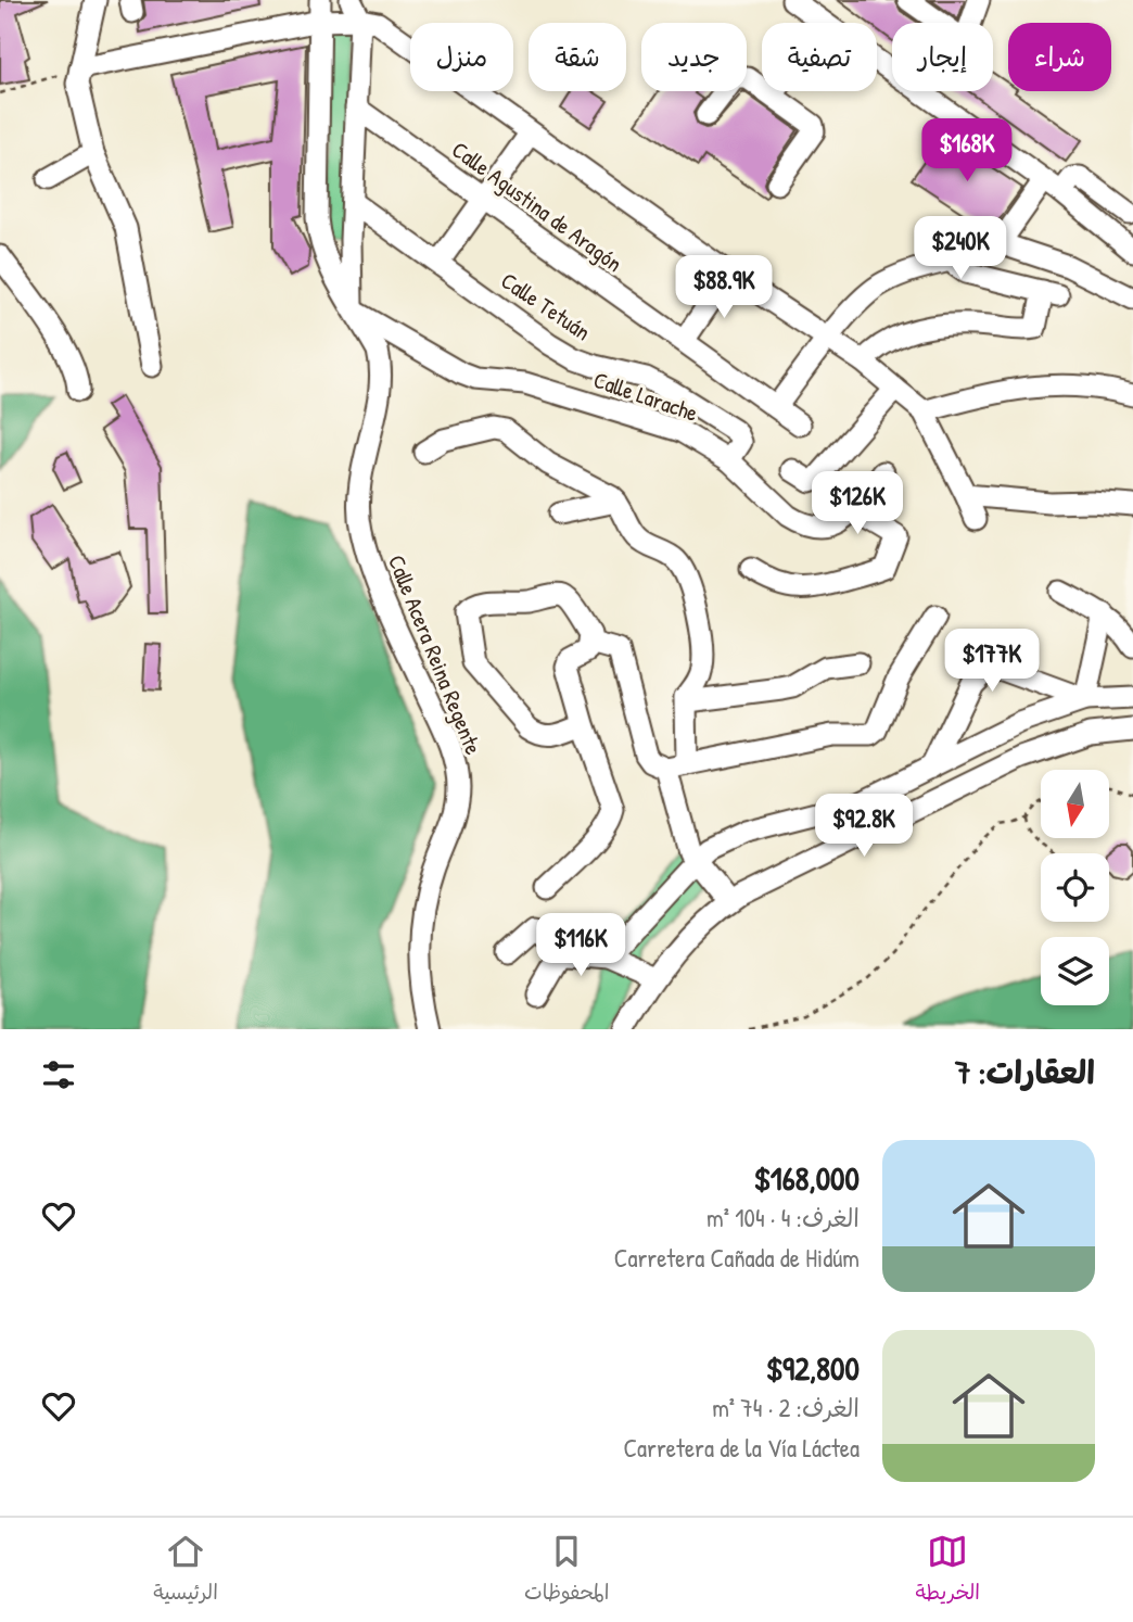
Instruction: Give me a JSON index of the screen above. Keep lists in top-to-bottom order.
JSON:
{
  "streets": {
    "street": [
      "Calle Agustina de Aragón",
      "Calle Tetuán",
      "Calle Larache",
      "Calle Acera Reina Regente"
    ]
  },
  "crossings": [
    ["Calle Tetuán", "Calle Larache"],
    ["Calle Larache", "Calle Acera Reina Regente"]
  ],
  "north": "bottom",
  "page": {
    "chip": [
      "شراء",
      "إيجار",
      "تصفية",
      "جديد",
      "شقة",
      "منزل"
    ],
    "price": [
      "$168K",
      "$240K",
      "$88.9K",
      "$126K",
      "$177K",
      "$92.8K",
      "$116K"
    ],
    "heading": "العقارات: 7",
    "list": [
      {
        "name": "$168,000",
        "note": "الغرف: 4 · 104 m² · Carretera Cañada de Hidúm"
      },
      {
        "name": "$92,800",
        "note": "الغرف: 2 · 74 m² · Carretera de la Vía Láctea"
      }
    ],
    "tabs": ["الخريطة", "المحفوظات", "الرئيسية"]
  }
}
